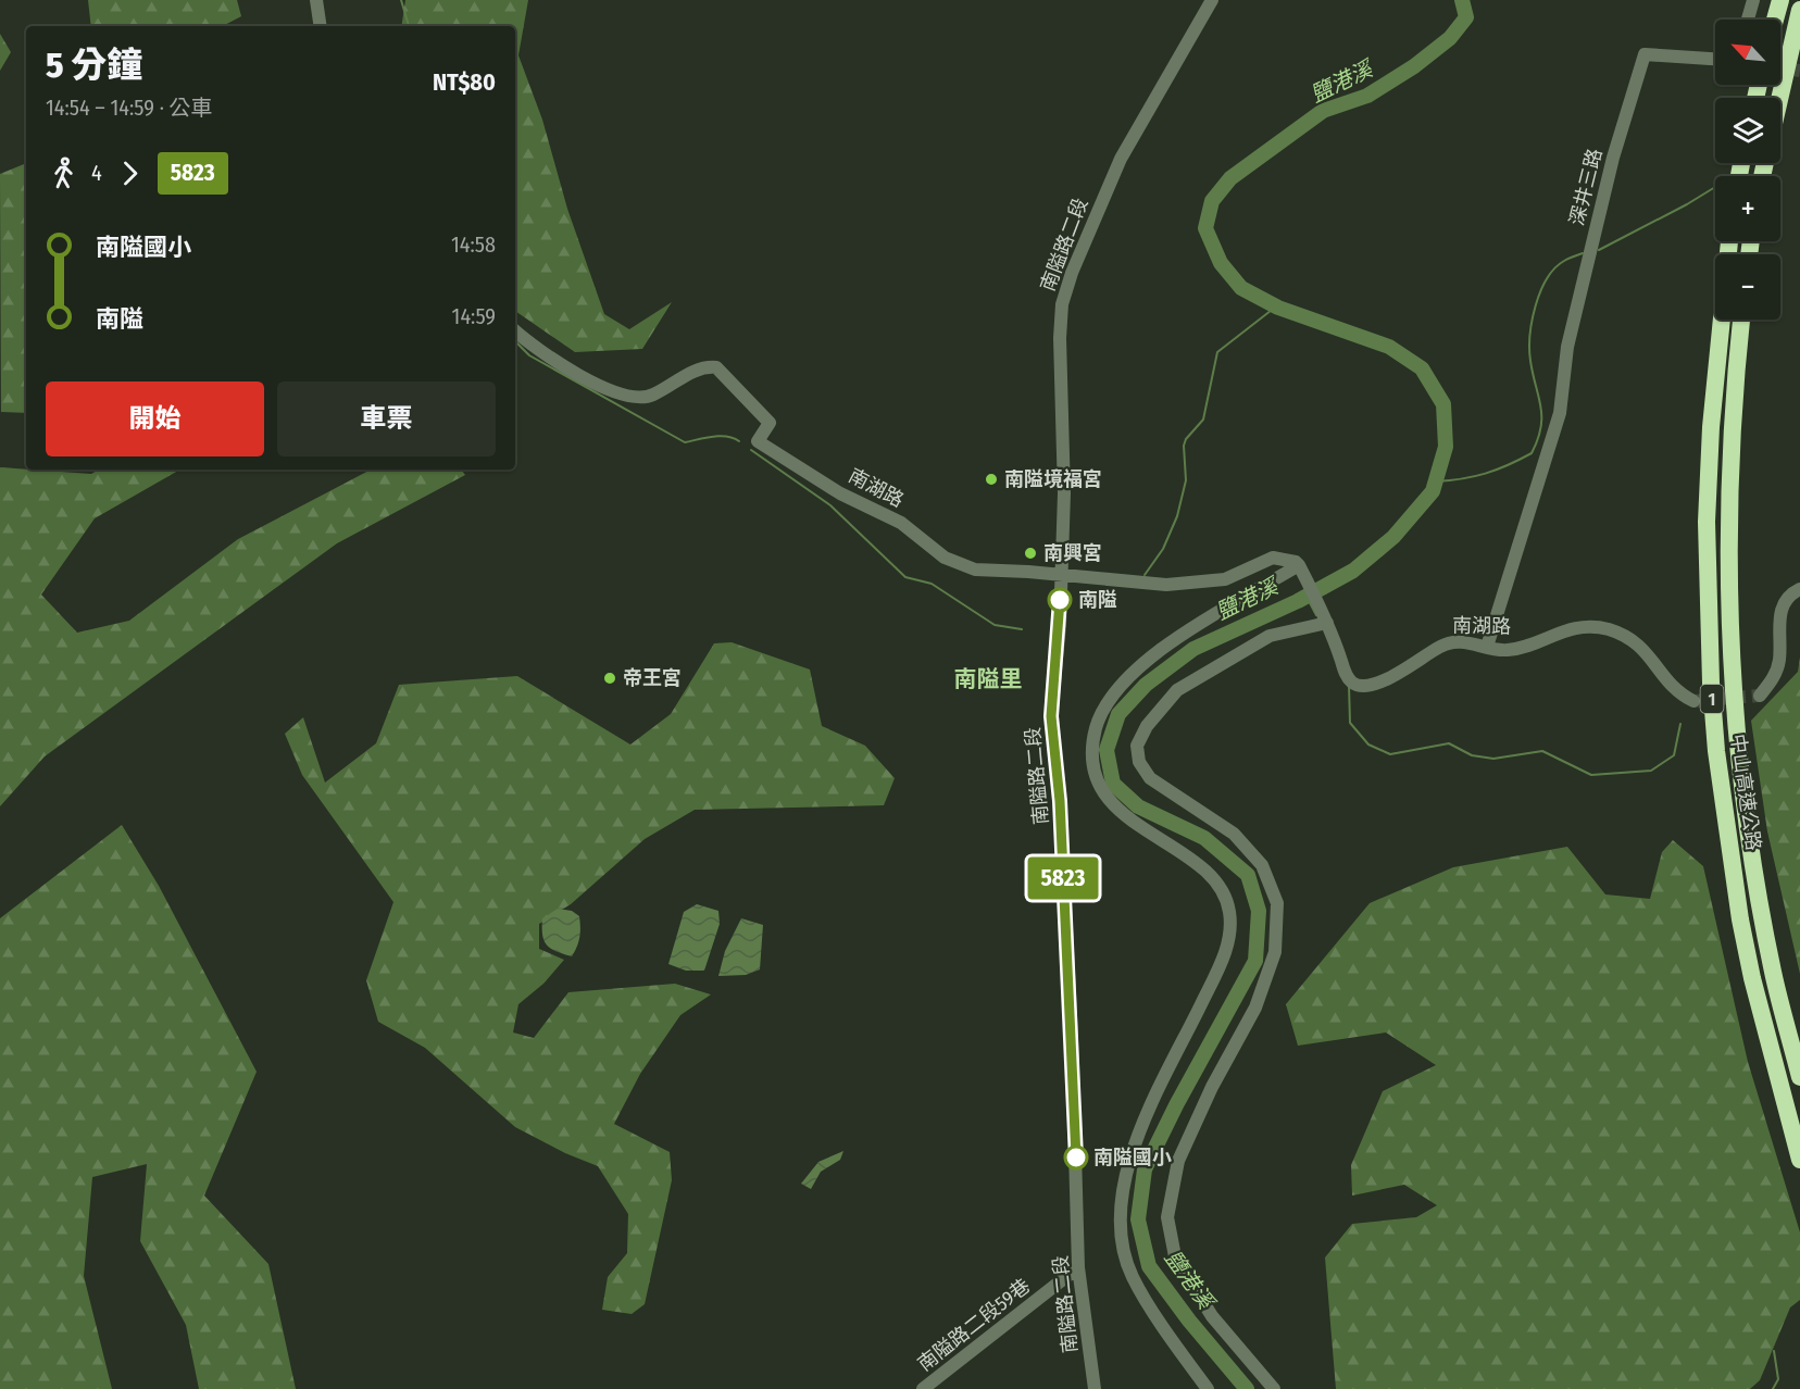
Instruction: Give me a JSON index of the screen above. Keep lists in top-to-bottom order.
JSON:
{
  "streets": {
    "highway": ["1", "中山高速公路"],
    "street": [
      "深井三路",
      "南隘路二段",
      "南湖路",
      "南隘路二段59巷"
    ]
  },
  "crossings": [
    ["深井三路", "南湖路"],
    ["南隘路二段", "南湖路"],
    ["南隘路二段", "南隘路二段59巷"]
  ],
  "districts": ["南隘里"],
  "water": ["鹽港溪"],
  "places": [
    "南隘境福宮",
    "南興宮",
    "南隘",
    "帝王宮",
    "南隘國小"
  ],
  "lines": ["bus line 5823"],
  "north": "top left",
  "page": {
    "on_map": "5823",
    "map_buttons": ["+", "−"],
    "heading": ["5 分鐘", "14:54 – 14:59 · 公車", "NT$80"],
    "legs": ["4", "5823"],
    "list": [
      {
        "name": "南隘國小",
        "value": "14:58"
      },
      {
        "name": "南隘",
        "value": "14:59"
      }
    ],
    "buttons": ["開始", "車票"]
  }
}
